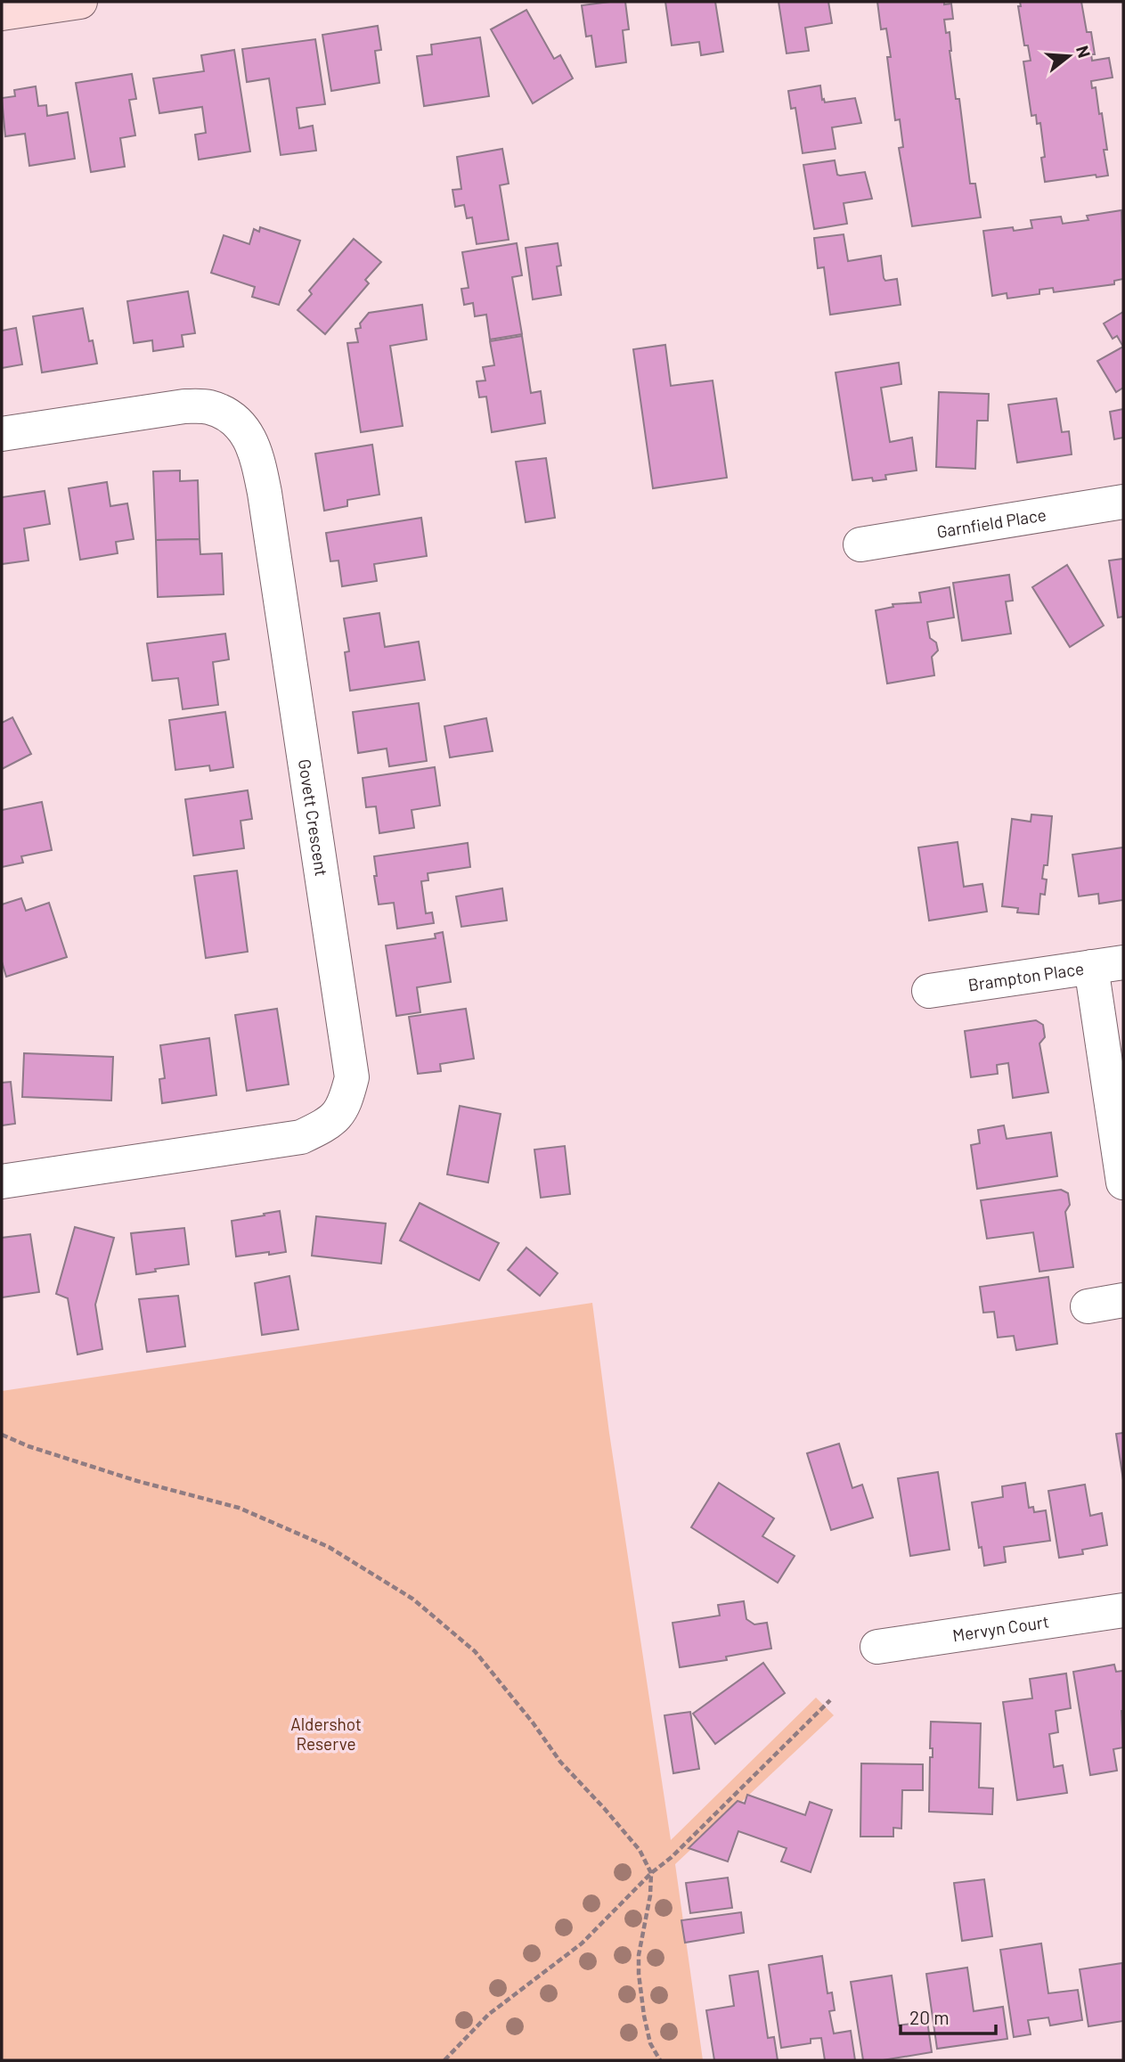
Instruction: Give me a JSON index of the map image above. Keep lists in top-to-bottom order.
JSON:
{
  "streets": {
    "street": [
      "Garnfield Place",
      "Govett Crescent",
      "Brampton Place",
      "Mervyn Court"
    ]
  },
  "parks": ["Aldershot Reserve"],
  "scale_bar": "20 m",
  "north": "right"
}
